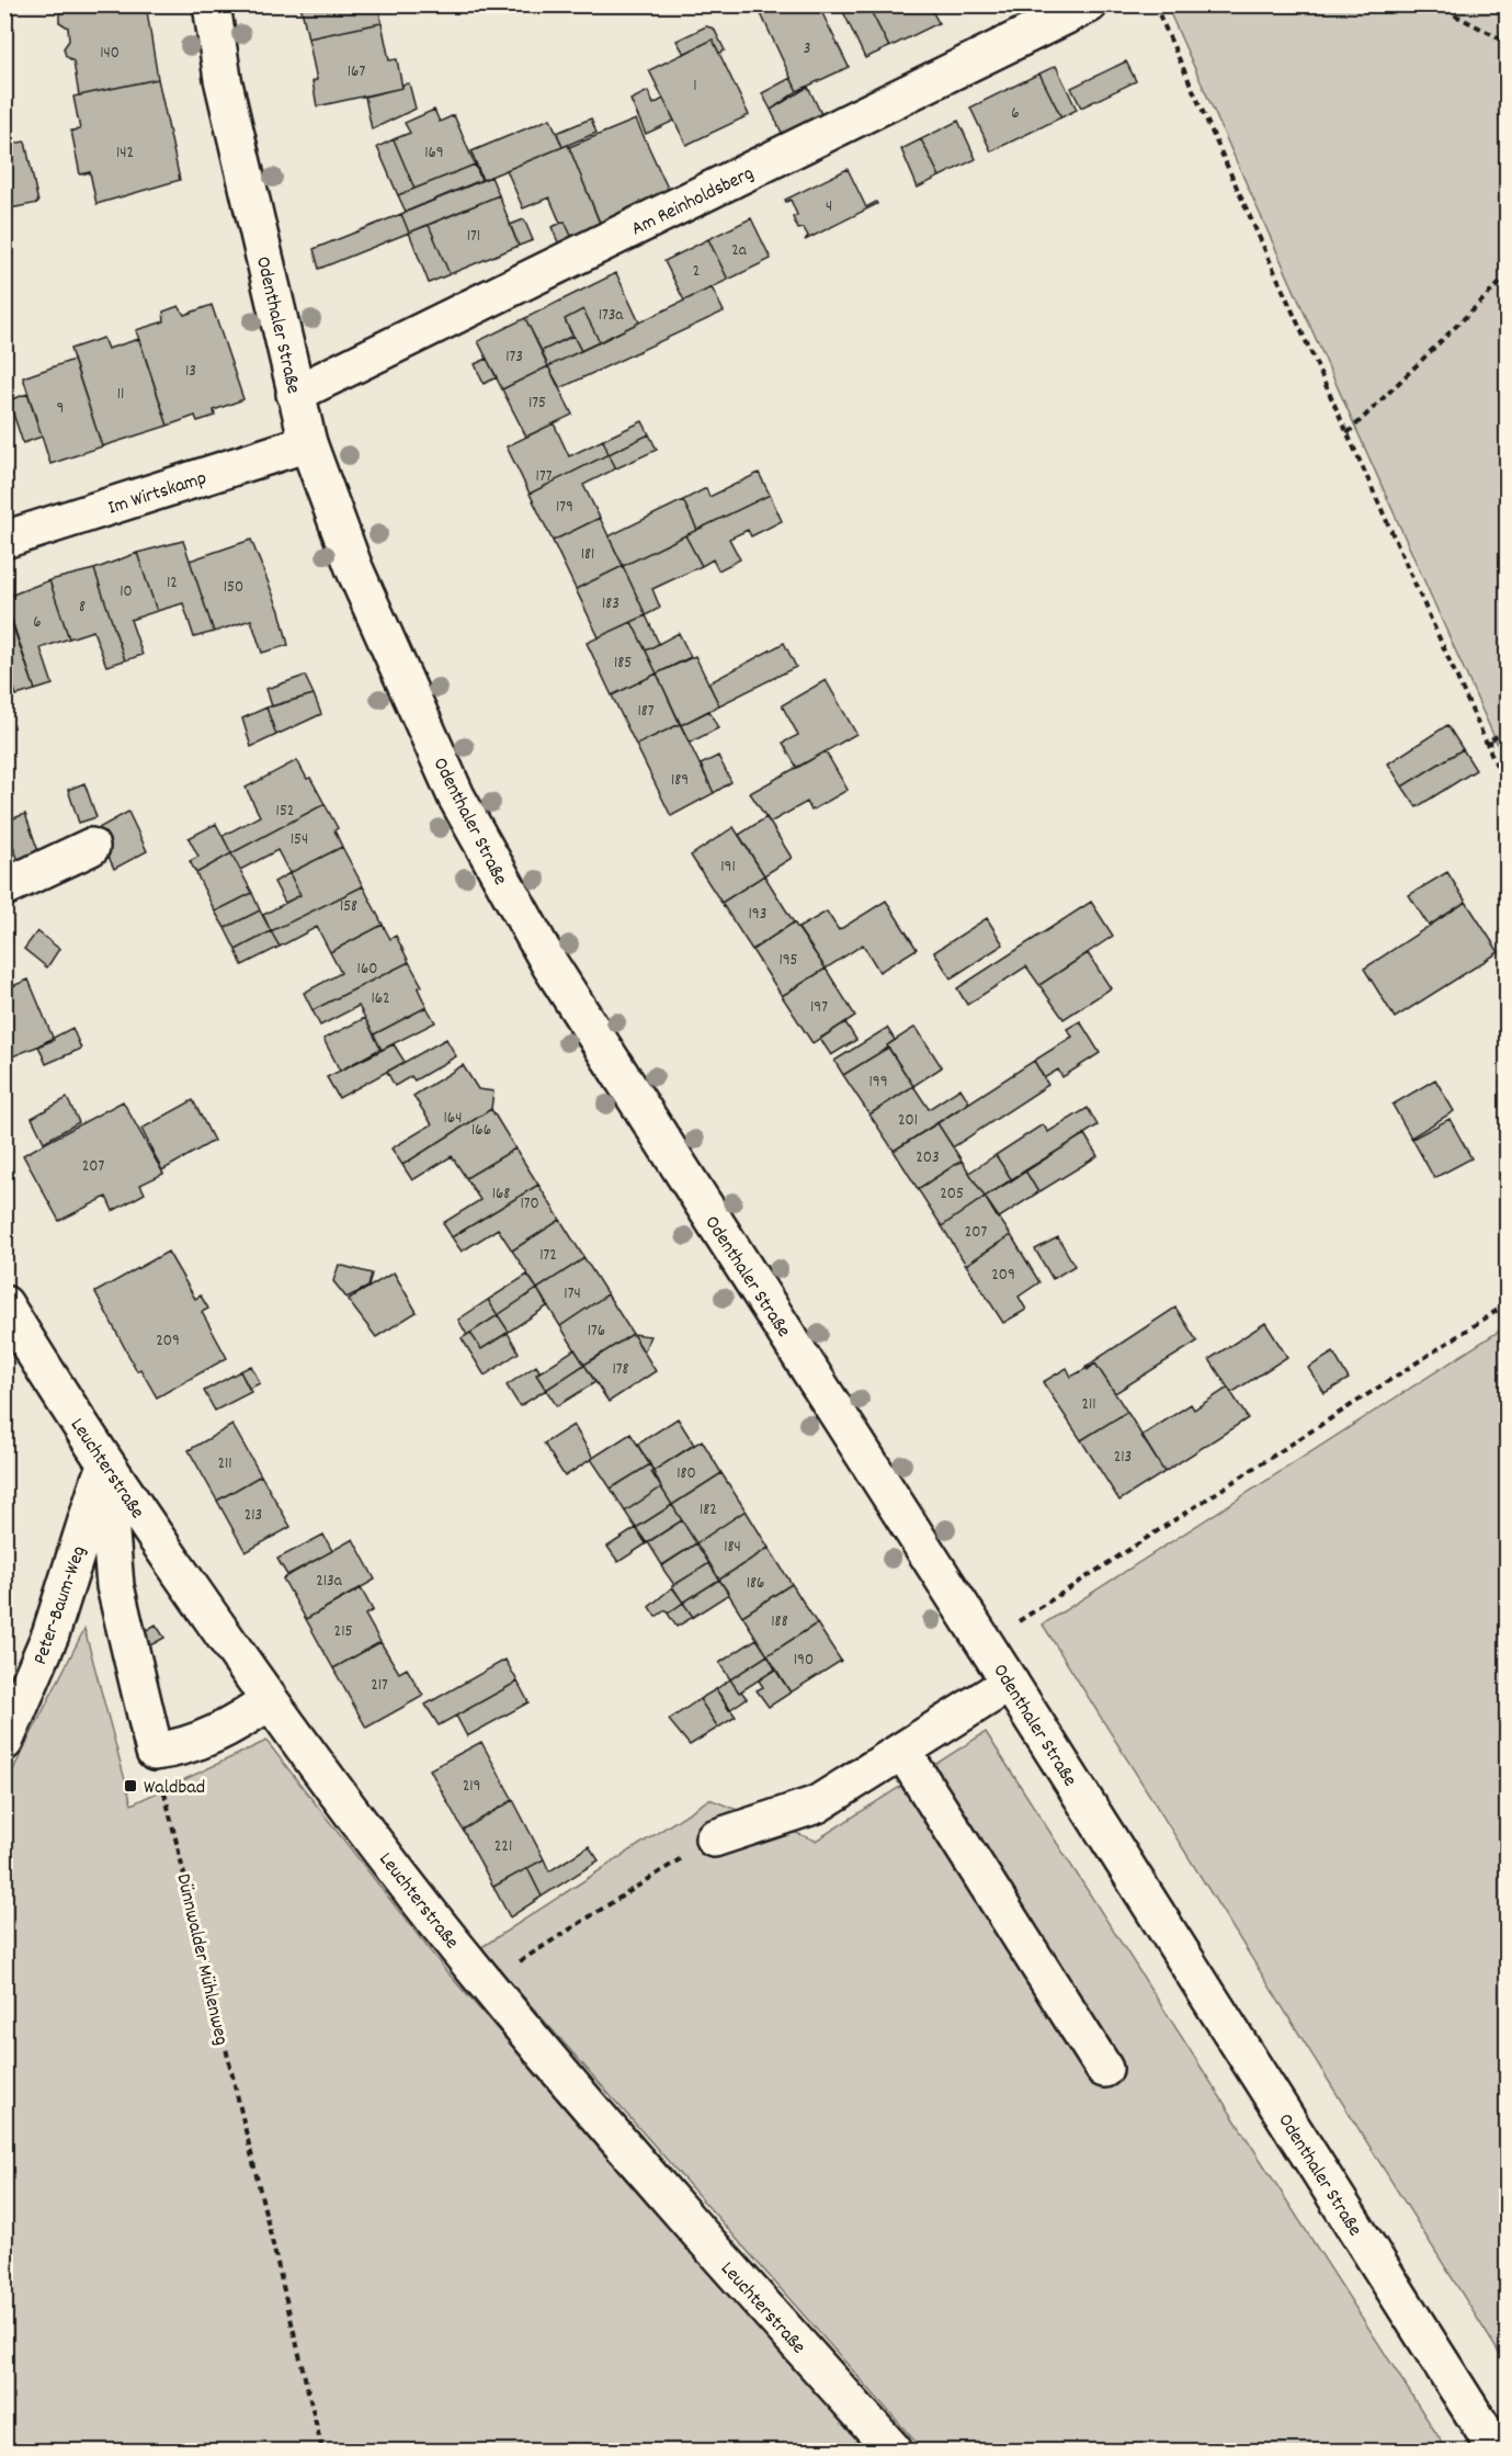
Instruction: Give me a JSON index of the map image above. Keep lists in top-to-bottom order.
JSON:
{
  "streets": {
    "street": [
      "Am Reinholdsberg",
      "Odenthaler Straße",
      "Im Wirtskamp",
      "Leuchterstraße",
      "Peter-Baum-Weg"
    ],
    "path": ["Dünnwalder Mühlenweg"]
  },
  "crossings": [
    ["Am Reinholdsberg", "Odenthaler Straße"],
    ["Odenthaler Straße", "Im Wirtskamp"],
    ["Leuchterstraße", "Peter-Baum-Weg"]
  ],
  "places": {
    "transit": ["Waldbad"]
  },
  "house_numbers": [
    "3",
    "140",
    "167",
    "1",
    "6",
    "142",
    "169",
    "4",
    "171",
    "2a",
    "2",
    "173a",
    "173",
    "13",
    "11",
    "175",
    "9",
    "177",
    "179",
    "181",
    "12",
    "150",
    "10",
    "183",
    "8",
    "6",
    "185",
    "187",
    "189",
    "152",
    "154",
    "191",
    "158",
    "193",
    "195",
    "160",
    "162",
    "197",
    "199",
    "164",
    "201",
    "166",
    "203",
    "207",
    "168",
    "205",
    "170",
    "207",
    "172",
    "209",
    "174",
    "176",
    "209",
    "178",
    "211",
    "213",
    "211",
    "180",
    "182",
    "213",
    "184",
    "213a",
    "186",
    "188",
    "215",
    "190",
    "217",
    "219",
    "221"
  ]
}
